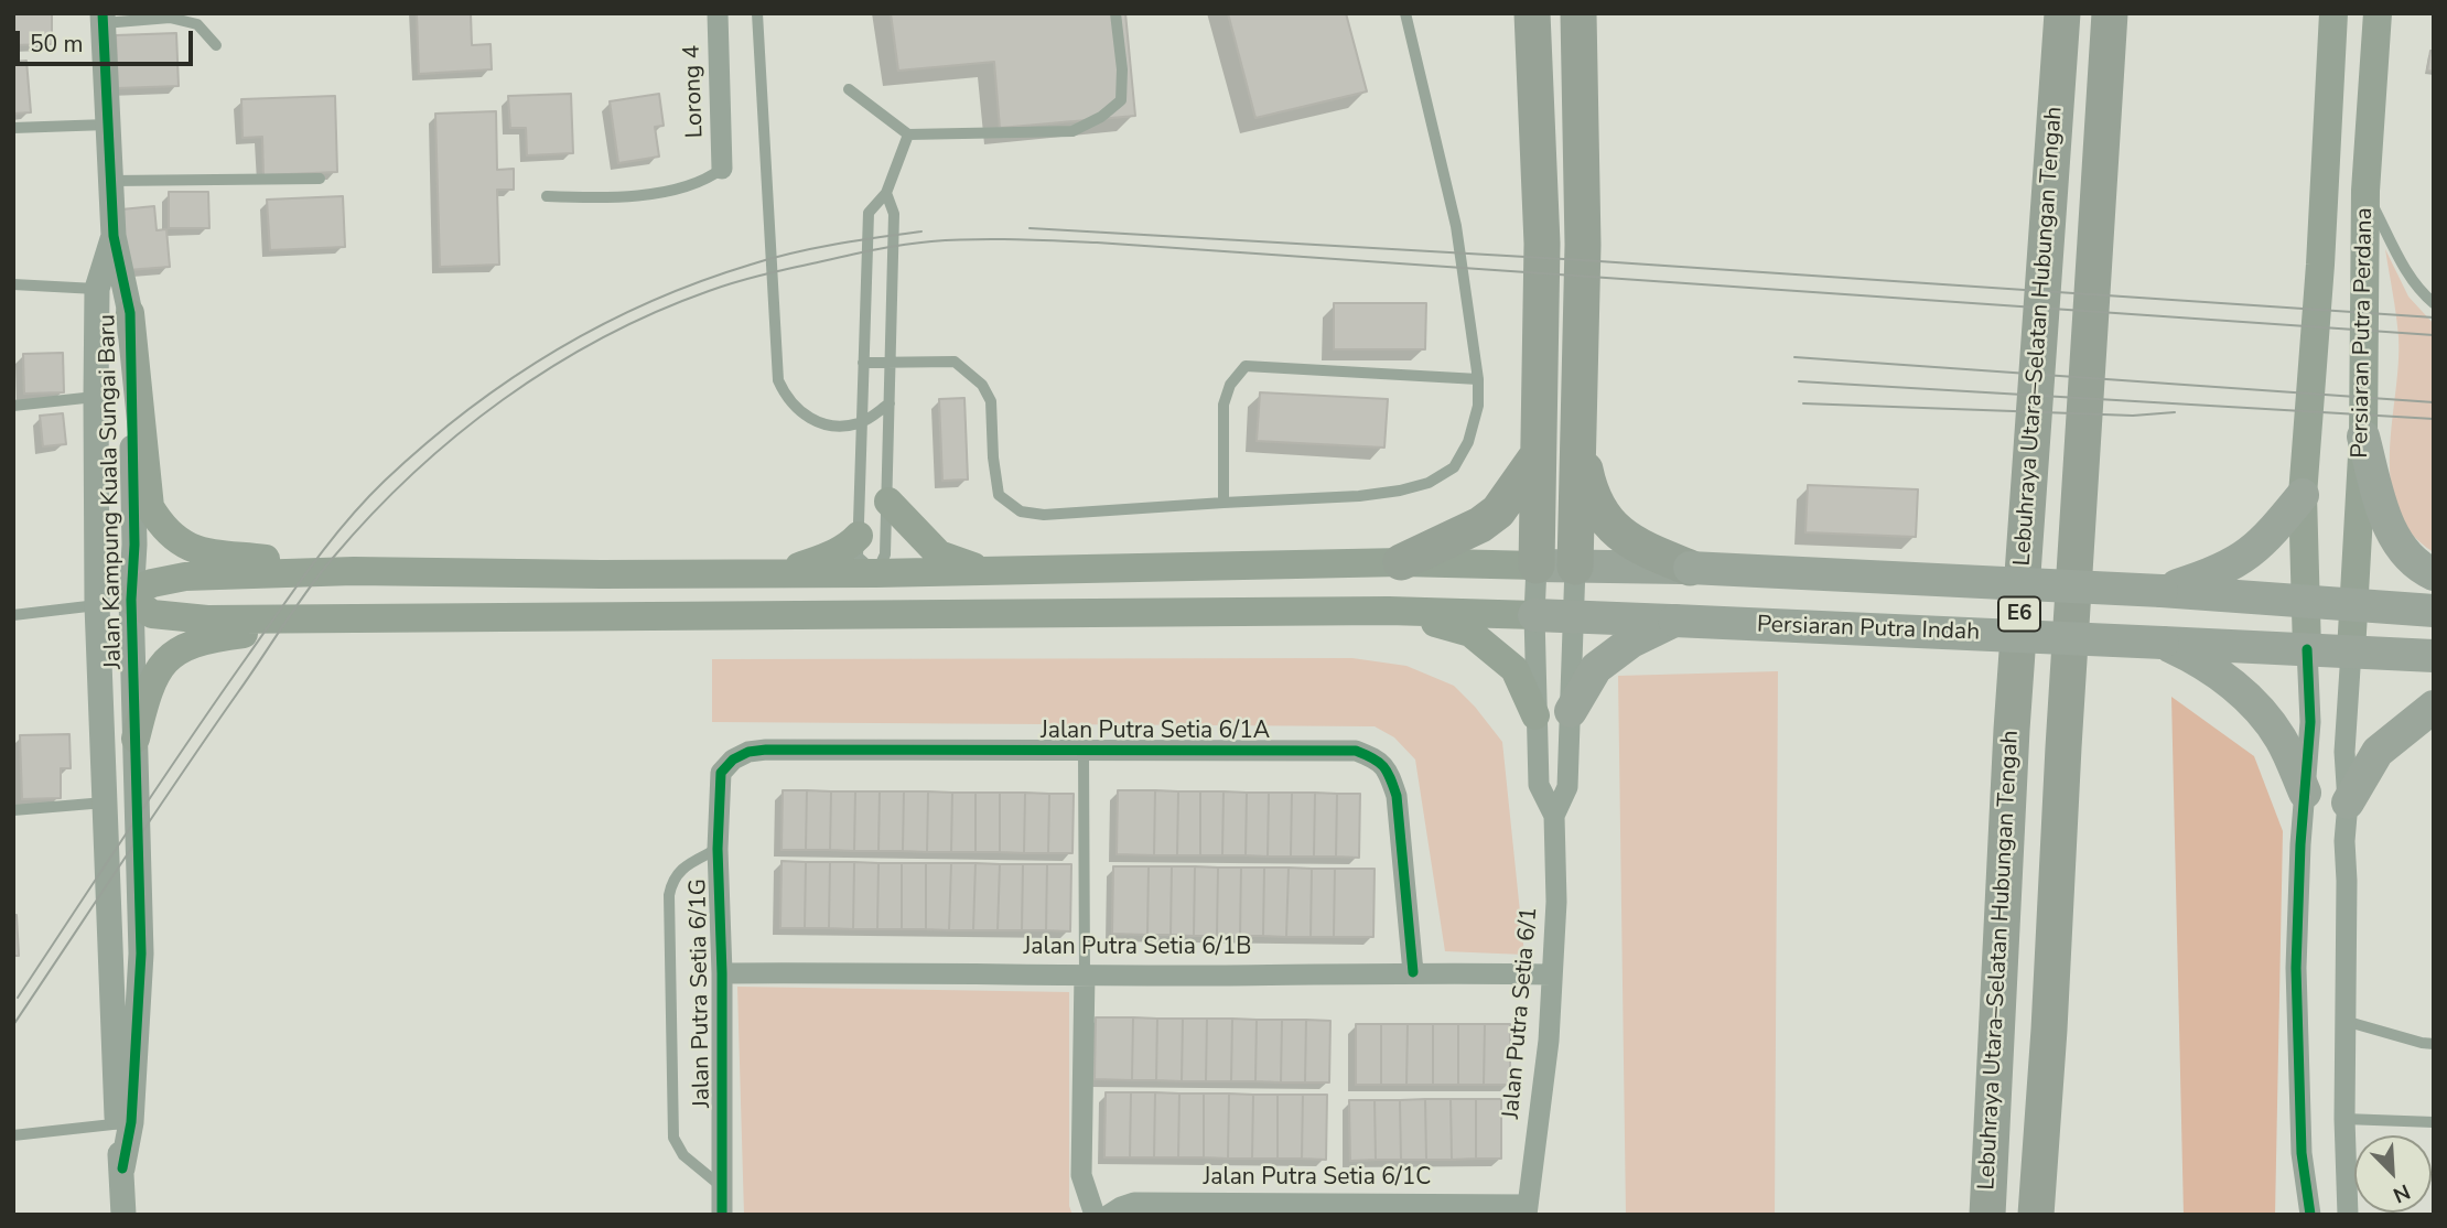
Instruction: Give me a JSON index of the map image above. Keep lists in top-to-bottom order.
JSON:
{
  "streets": {
    "highway": ["Lebuhraya Utara–Selatan Hubungan Tengah", "E6"],
    "main road": ["Persiaran Putra Perdana", "Persiaran Putra Indah"],
    "street": [
      "Lorong 4",
      "Jalan Kampung Kuala Sungai Baru",
      "Jalan Putra Setia 6/1A",
      "Jalan Putra Setia 6/1B",
      "Jalan Putra Setia 6/1G",
      "Jalan Putra Setia 6/1",
      "Jalan Putra Setia 6/1C"
    ]
  },
  "crossings": [
    ["Persiaran Putra Perdana", "Persiaran Putra Indah"],
    ["Jalan Putra Setia 6/1A", "Jalan Putra Setia 6/1B"],
    ["Jalan Putra Setia 6/1A", "Jalan Putra Setia 6/1G"],
    ["Jalan Putra Setia 6/1B", "Jalan Putra Setia 6/1G"],
    ["Jalan Putra Setia 6/1B", "Jalan Putra Setia 6/1"],
    ["Jalan Putra Setia 6/1", "Jalan Putra Setia 6/1C"]
  ],
  "scale_bar": "50 m",
  "north": "bottom right"
}
